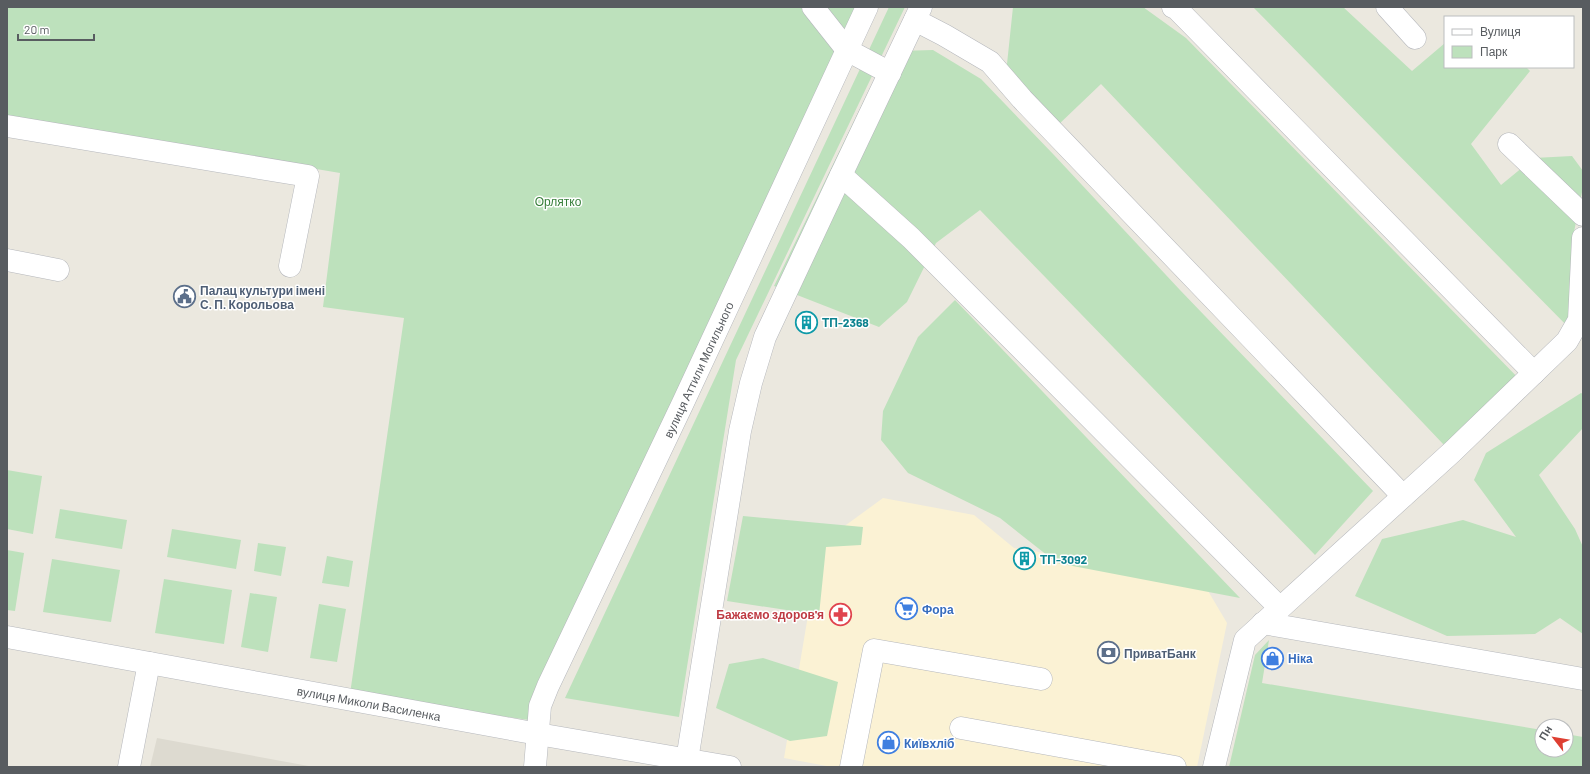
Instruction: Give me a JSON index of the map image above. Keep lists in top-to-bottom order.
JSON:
{
  "streets": {
    "street": ["вулиця Аттили Могильного", "вулиця Миколи Василенка"]
  },
  "crossings": [
    ["вулиця Аттили Могильного", "вулиця Миколи Василенка"]
  ],
  "parks": ["Орлятко"],
  "places": {
    "public building": ["Палац культури імені С. П. Корольова"],
    "building": ["ТП-2368", "ТП-3092"],
    "supermarket": ["Фора"],
    "pharmacy": ["Бажаємо здоров'я"],
    "bank": ["ПриватБанк"],
    "shop": ["Ніка", "Київхліб"]
  },
  "legend": ["Вулиця", "Парк"],
  "scale_bar": "20 m",
  "north": "top left"
}
